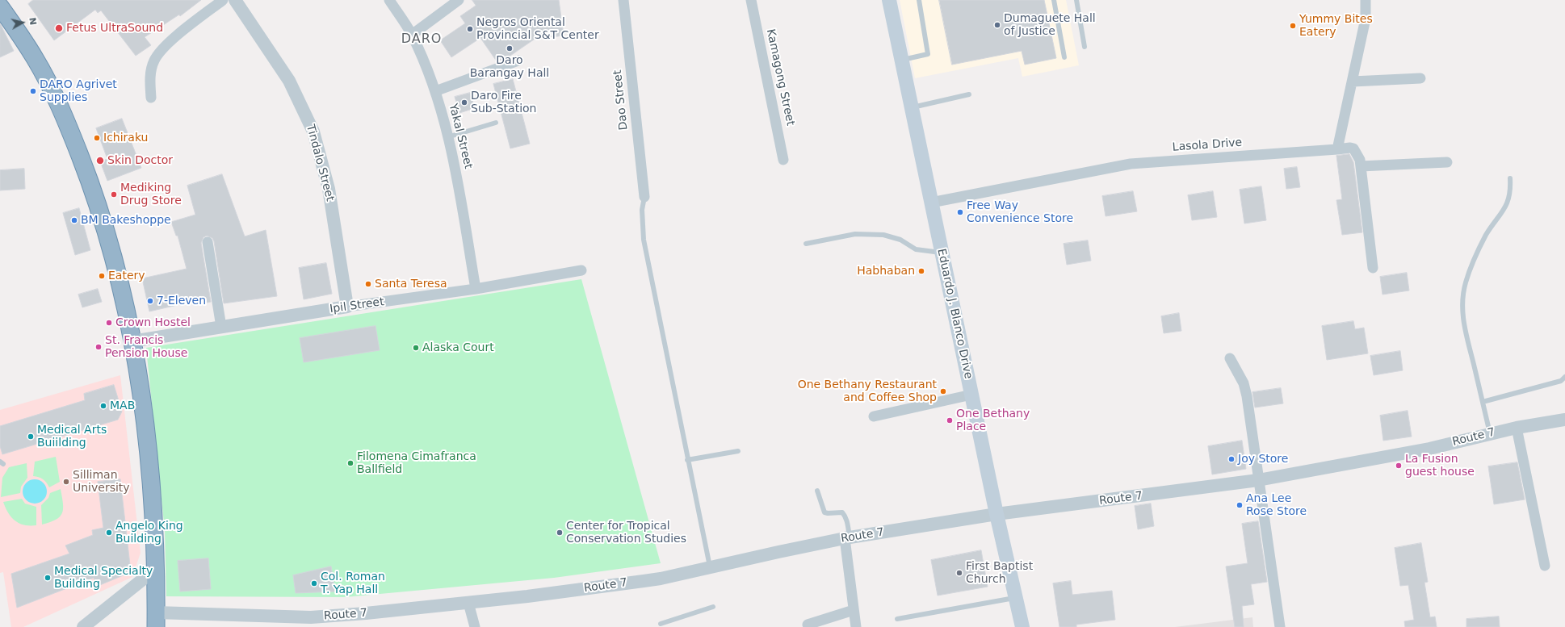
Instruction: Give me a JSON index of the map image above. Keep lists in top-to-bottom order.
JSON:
{
  "streets": {
    "main road": ["Eduardo J. Blanco Drive"],
    "street": [
      "Kamagong Street",
      "Dao Street",
      "Yakal Street",
      "Lasola Drive",
      "Tindalo Street",
      "Ipil Street",
      "Route 7"
    ]
  },
  "crossings": [
    ["Yakal Street", "Ipil Street"],
    ["Lasola Drive", "Eduardo J. Blanco Drive"],
    ["Tindalo Street", "Ipil Street"],
    ["Eduardo J. Blanco Drive", "Route 7"]
  ],
  "districts": ["DARO"],
  "places": [
    "Dumaguete Hall of Justice",
    "Yummy Bites Eatery",
    "Fetus UltraSound",
    "Negros Oriental Provincial S&T Center",
    "Daro Barangay Hall",
    "DARO Agrivet Supplies",
    "Daro Fire Sub-Station",
    "Ichiraku",
    "Skin Doctor",
    "Mediking Drug Store",
    "Free Way Convenience Store",
    "BM Bakeshoppe",
    "Habhaban",
    "Eatery",
    "Santa Teresa",
    "7-Eleven",
    "Crown Hostel",
    "St. Francis Pension House",
    "Alaska Court",
    "One Bethany Restaurant and Coffee Shop",
    "MAB",
    "One Bethany Place",
    "Medical Arts Buiilding",
    "Joy Store",
    "Filomena Cimafranca Ballfield",
    "La Fusion guest house",
    "Silliman University",
    "Ana Lee Rose Store",
    "Angelo King Building",
    "Center for Tropical Conservation Studies",
    "First Baptist Church",
    "Medical Specialty Building",
    "Col. Roman T. Yap Hall"
  ],
  "north": "right"
}
